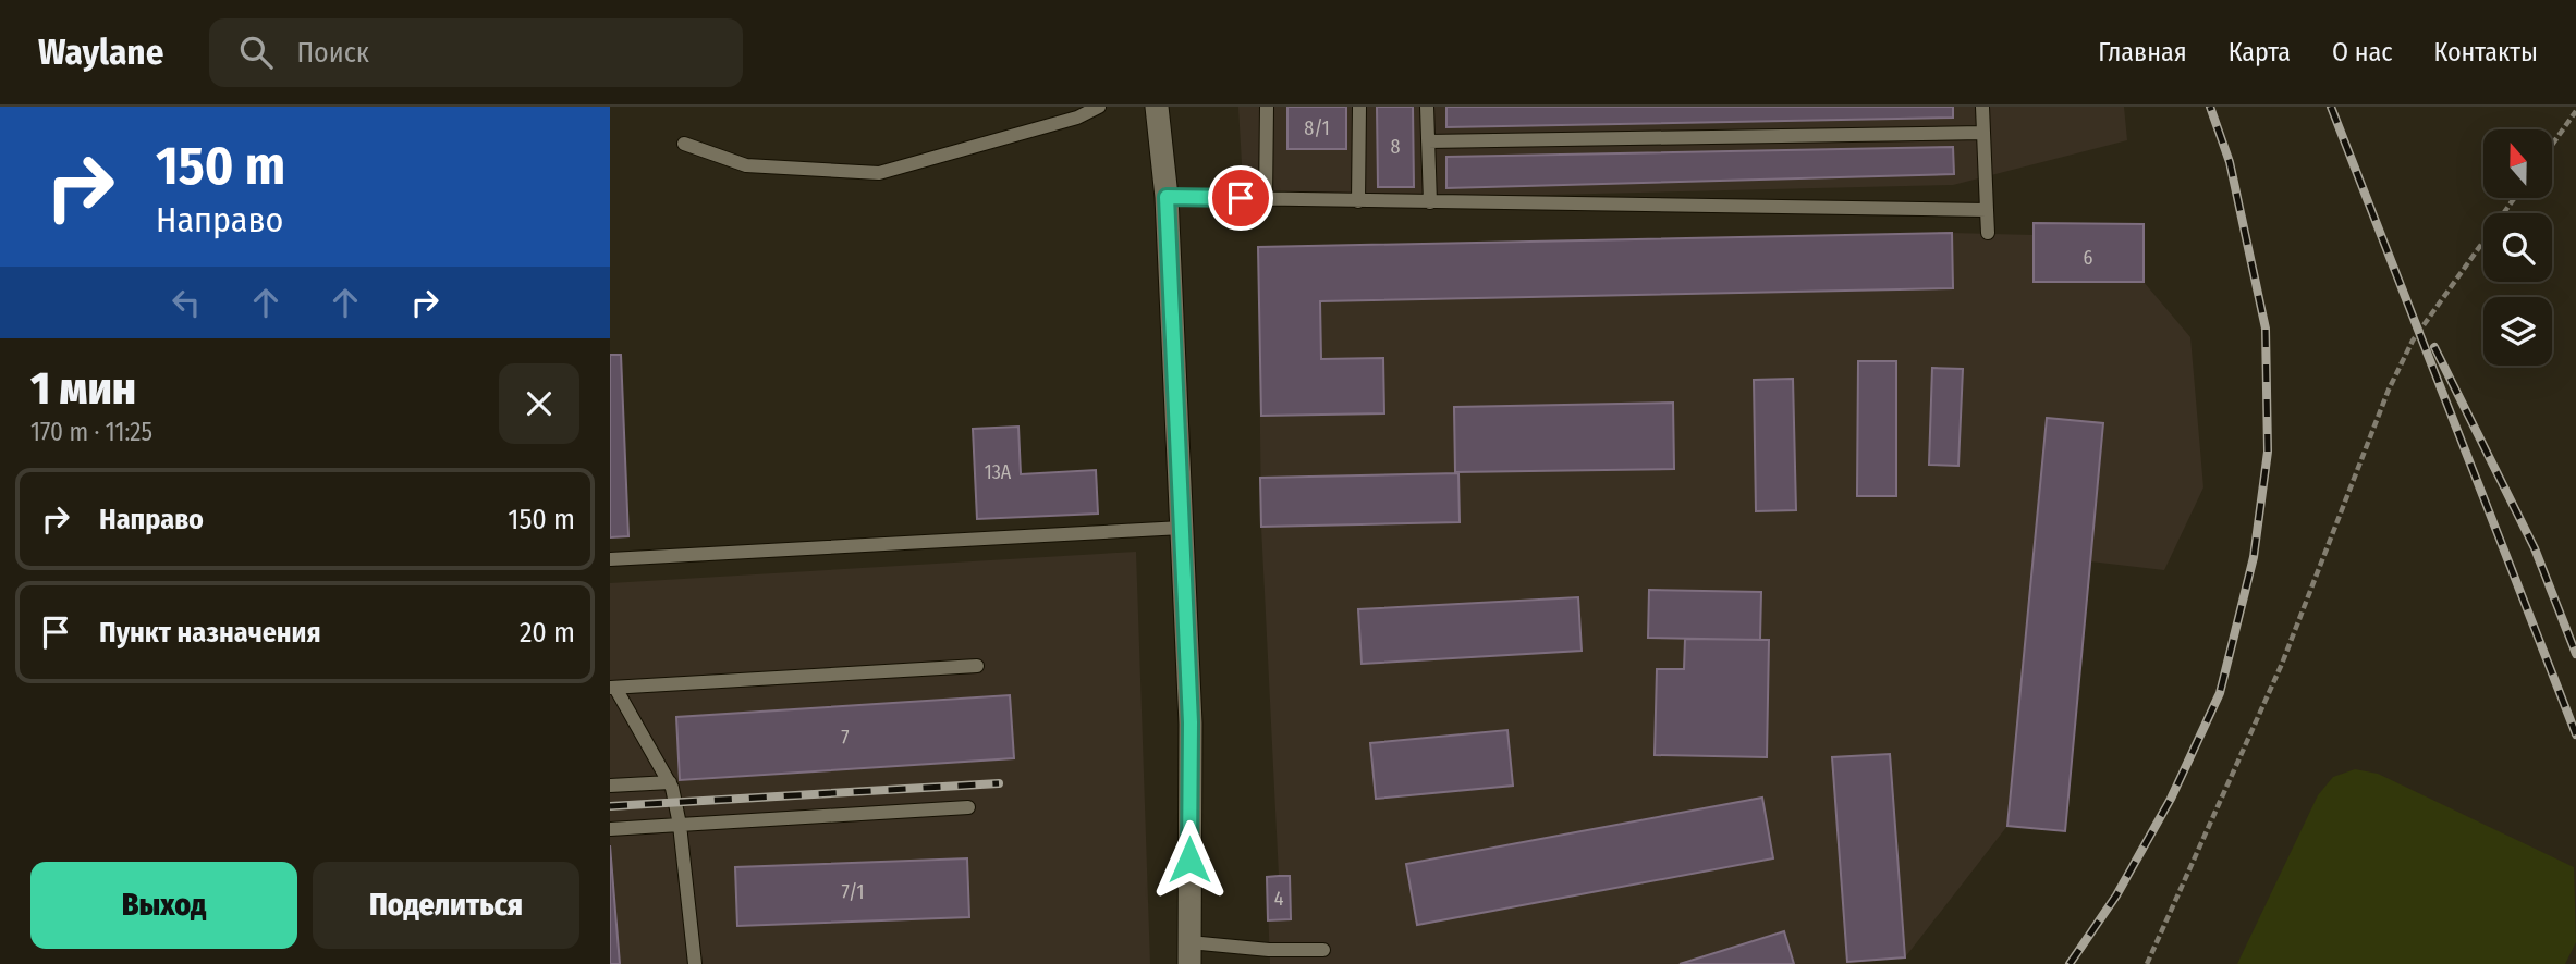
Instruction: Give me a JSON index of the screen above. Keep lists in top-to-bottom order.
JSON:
{
  "house_numbers": [
    "8/1",
    "8",
    "6",
    "13А",
    "7",
    "7/1",
    "4"
  ],
  "north": "top",
  "page": {
    "header": "Waylane",
    "search": "Поиск",
    "nav": [
      "Главная",
      "Карта",
      "О нас",
      "Контакты"
    ],
    "turn": ["150 m", "Направо"],
    "heading": ["1 мин", "170 m · 11:25"],
    "list": [
      {
        "name": "Направо",
        "value": "150 m"
      },
      {
        "name": "Пункт назначения",
        "value": "20 m"
      }
    ],
    "buttons": ["Выход", "Поделиться"]
  }
}
